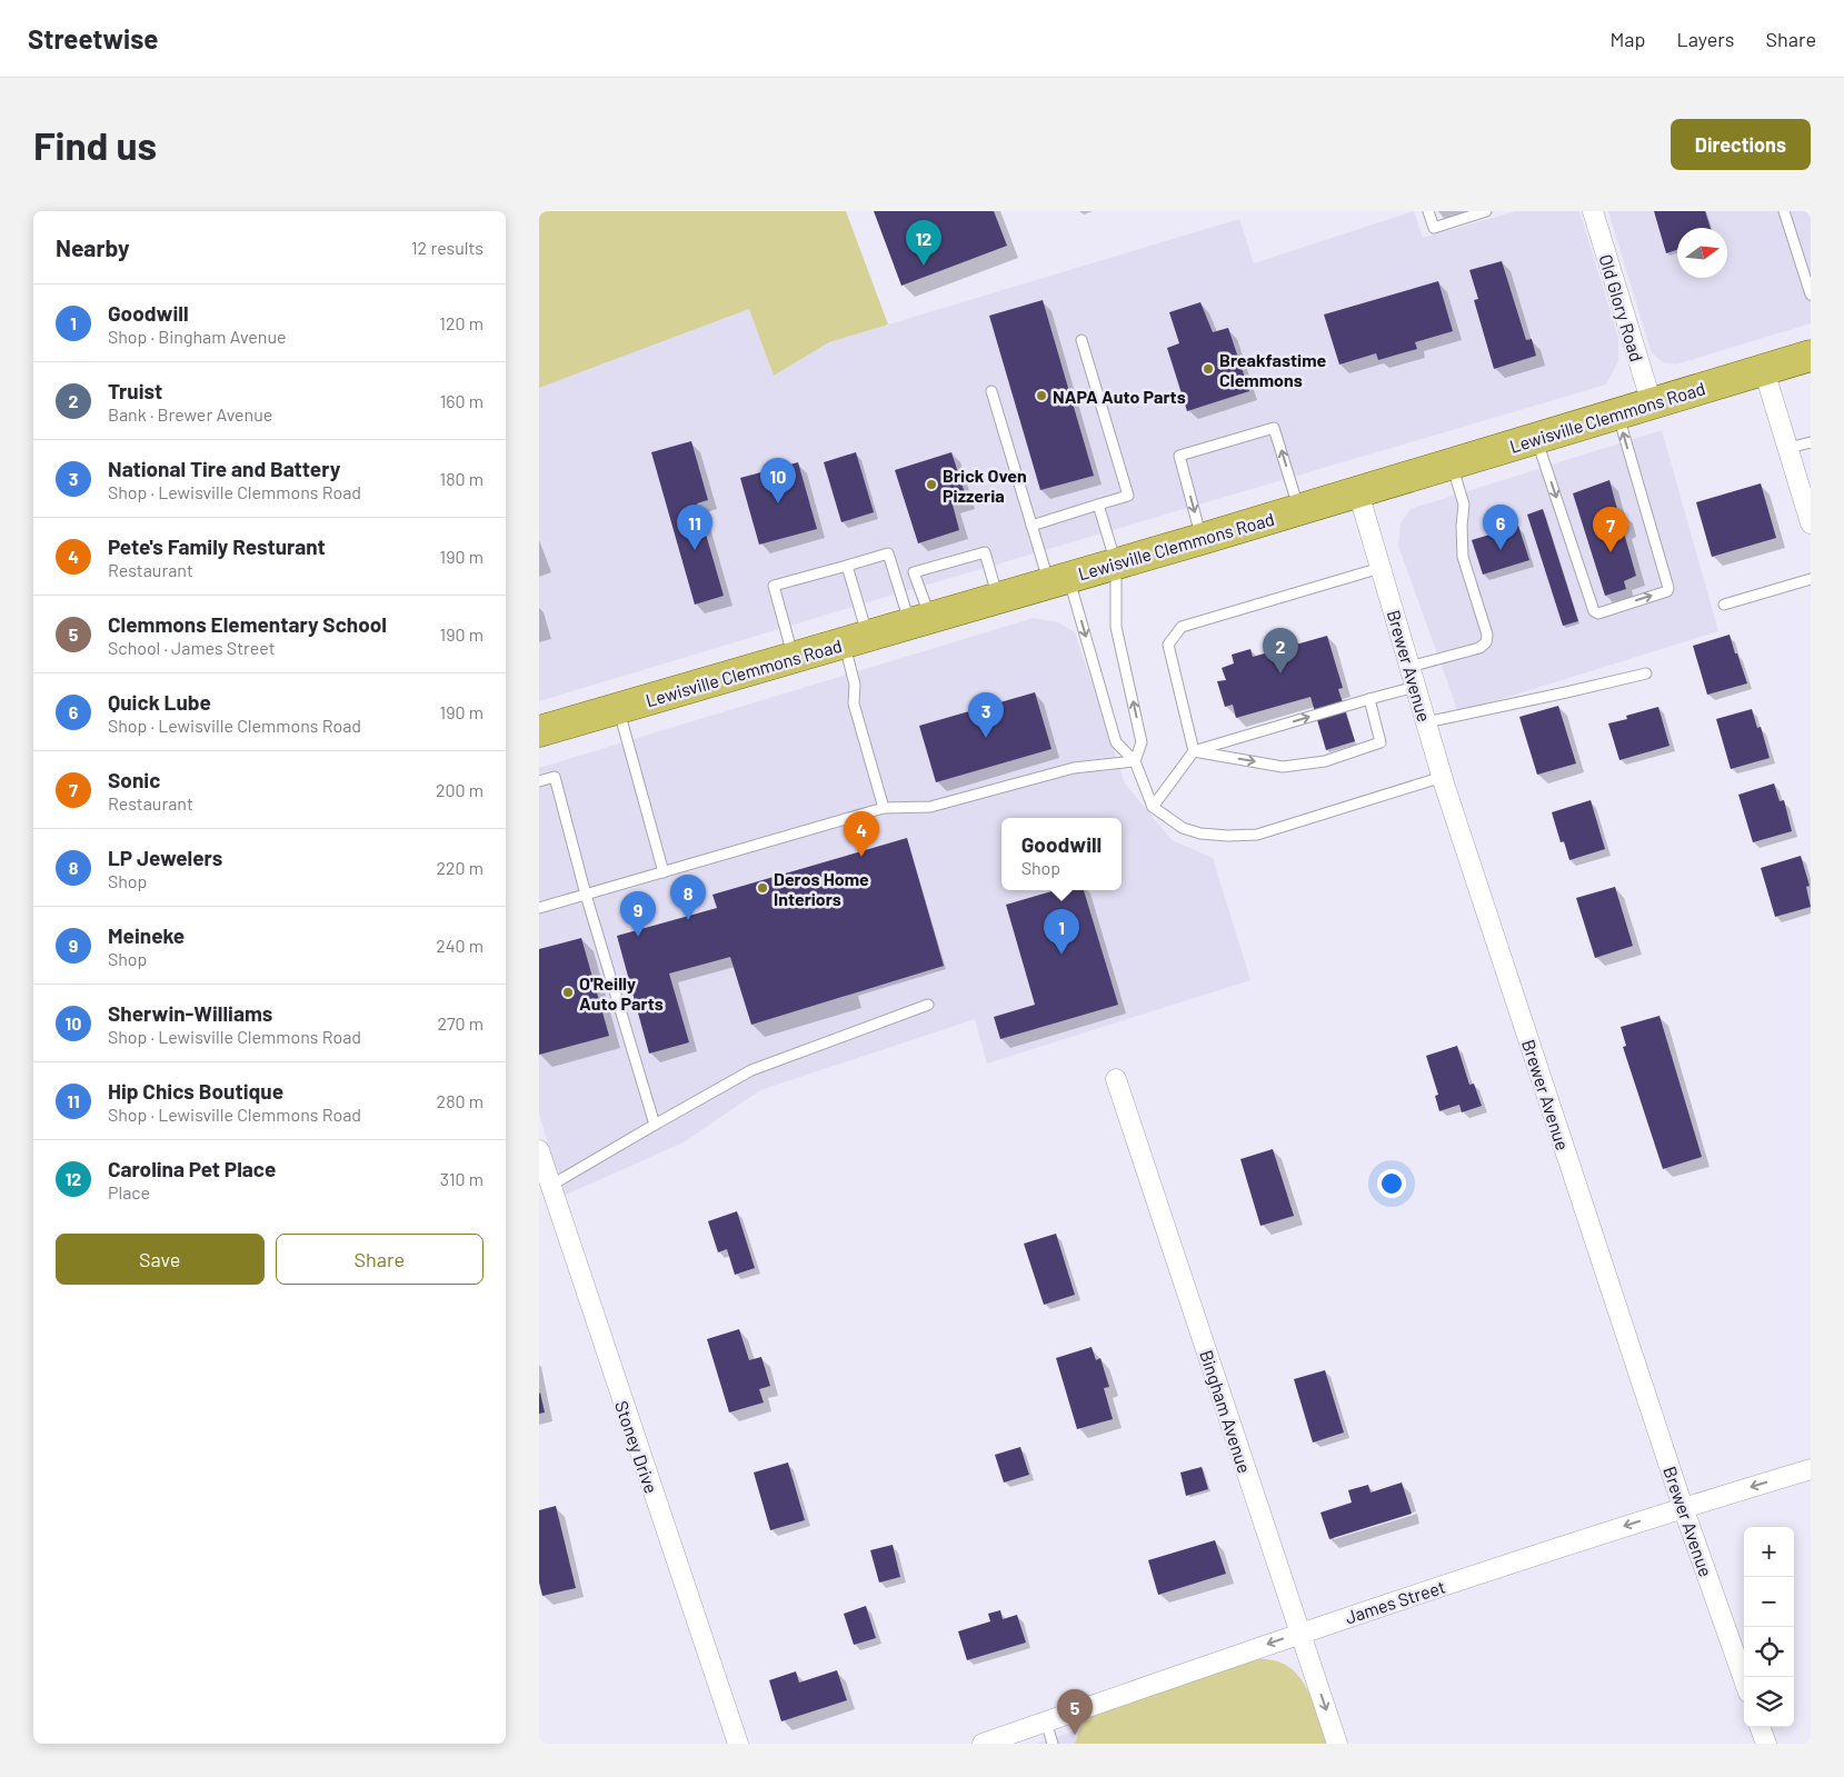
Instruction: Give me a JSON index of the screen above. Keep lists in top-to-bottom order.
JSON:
{
  "streets": {
    "main road": ["Lewisville Clemmons Road"],
    "street": [
      "Old Glory Road",
      "Brewer Avenue",
      "Bingham Avenue",
      "Stoney Drive",
      "James Street"
    ]
  },
  "crossings": [
    ["Old Glory Road", "Lewisville Clemmons Road"],
    ["Lewisville Clemmons Road", "Brewer Avenue"],
    ["Brewer Avenue", "James Street"],
    ["Bingham Avenue", "James Street"]
  ],
  "one_way": ["James Street"],
  "places": [
    "Breakfastime Clemmons",
    "NAPA Auto Parts",
    "Brick Oven Pizzeria",
    "Deros Home Interiors",
    "O'Reilly Auto Parts"
  ],
  "north": "right",
  "page": {
    "header": "Streetwise",
    "nav": ["Map", "Layers", "Share"],
    "buttons": [
      "Directions",
      ["Save", "Share"]
    ],
    "title": "Find us",
    "heading": ["Nearby", "12 results"],
    "pins": [
      "12",
      "10",
      "6",
      "11",
      "7",
      "2",
      "3",
      "4",
      "8",
      "9",
      "1",
      "5"
    ],
    "list": [
      {
        "mark": "1",
        "name": "Goodwill",
        "note": "Shop · Bingham Avenue",
        "value": "120 m"
      },
      {
        "mark": "2",
        "name": "Truist",
        "note": "Bank · Brewer Avenue",
        "value": "160 m"
      },
      {
        "mark": "3",
        "name": "National Tire and Battery",
        "note": "Shop · Lewisville Clemmons Road",
        "value": "180 m"
      },
      {
        "mark": "4",
        "name": "Pete's Family Resturant",
        "note": "Restaurant",
        "value": "190 m"
      },
      {
        "mark": "5",
        "name": "Clemmons Elementary School",
        "note": "School · James Street",
        "value": "190 m"
      },
      {
        "mark": "6",
        "name": "Quick Lube",
        "note": "Shop · Lewisville Clemmons Road",
        "value": "190 m"
      },
      {
        "mark": "7",
        "name": "Sonic",
        "note": "Restaurant",
        "value": "200 m"
      },
      {
        "mark": "8",
        "name": "LP Jewelers",
        "note": "Shop",
        "value": "220 m"
      },
      {
        "mark": "9",
        "name": "Meineke",
        "note": "Shop",
        "value": "240 m"
      },
      {
        "mark": "10",
        "name": "Sherwin-Williams",
        "note": "Shop · Lewisville Clemmons Road",
        "value": "270 m"
      },
      {
        "mark": "11",
        "name": "Hip Chics Boutique",
        "note": "Shop · Lewisville Clemmons Road",
        "value": "280 m"
      },
      {
        "mark": "12",
        "name": "Carolina Pet Place",
        "note": "Place",
        "value": "310 m"
      }
    ],
    "popup": ["Goodwill", "Shop"],
    "map_buttons": ["+", "−"]
  }
}
